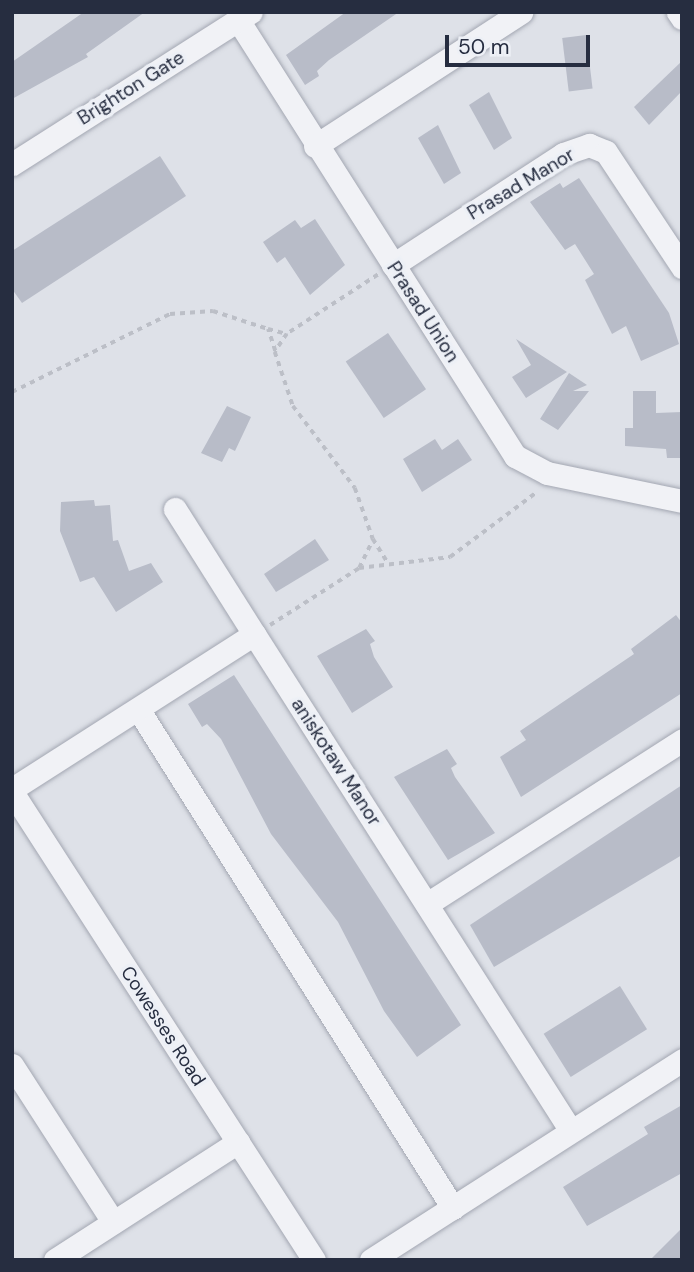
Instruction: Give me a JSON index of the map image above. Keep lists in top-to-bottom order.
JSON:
{
  "streets": {
    "street": [
      "Brighton Gate",
      "Prasad Manor",
      "Prasad Union",
      "aniskotaw Manor",
      "Cowesses Road"
    ]
  },
  "crossings": [
    ["Brighton Gate", "Prasad Union"],
    ["Prasad Manor", "Prasad Union"]
  ],
  "scale_bar": "50 m"
}
